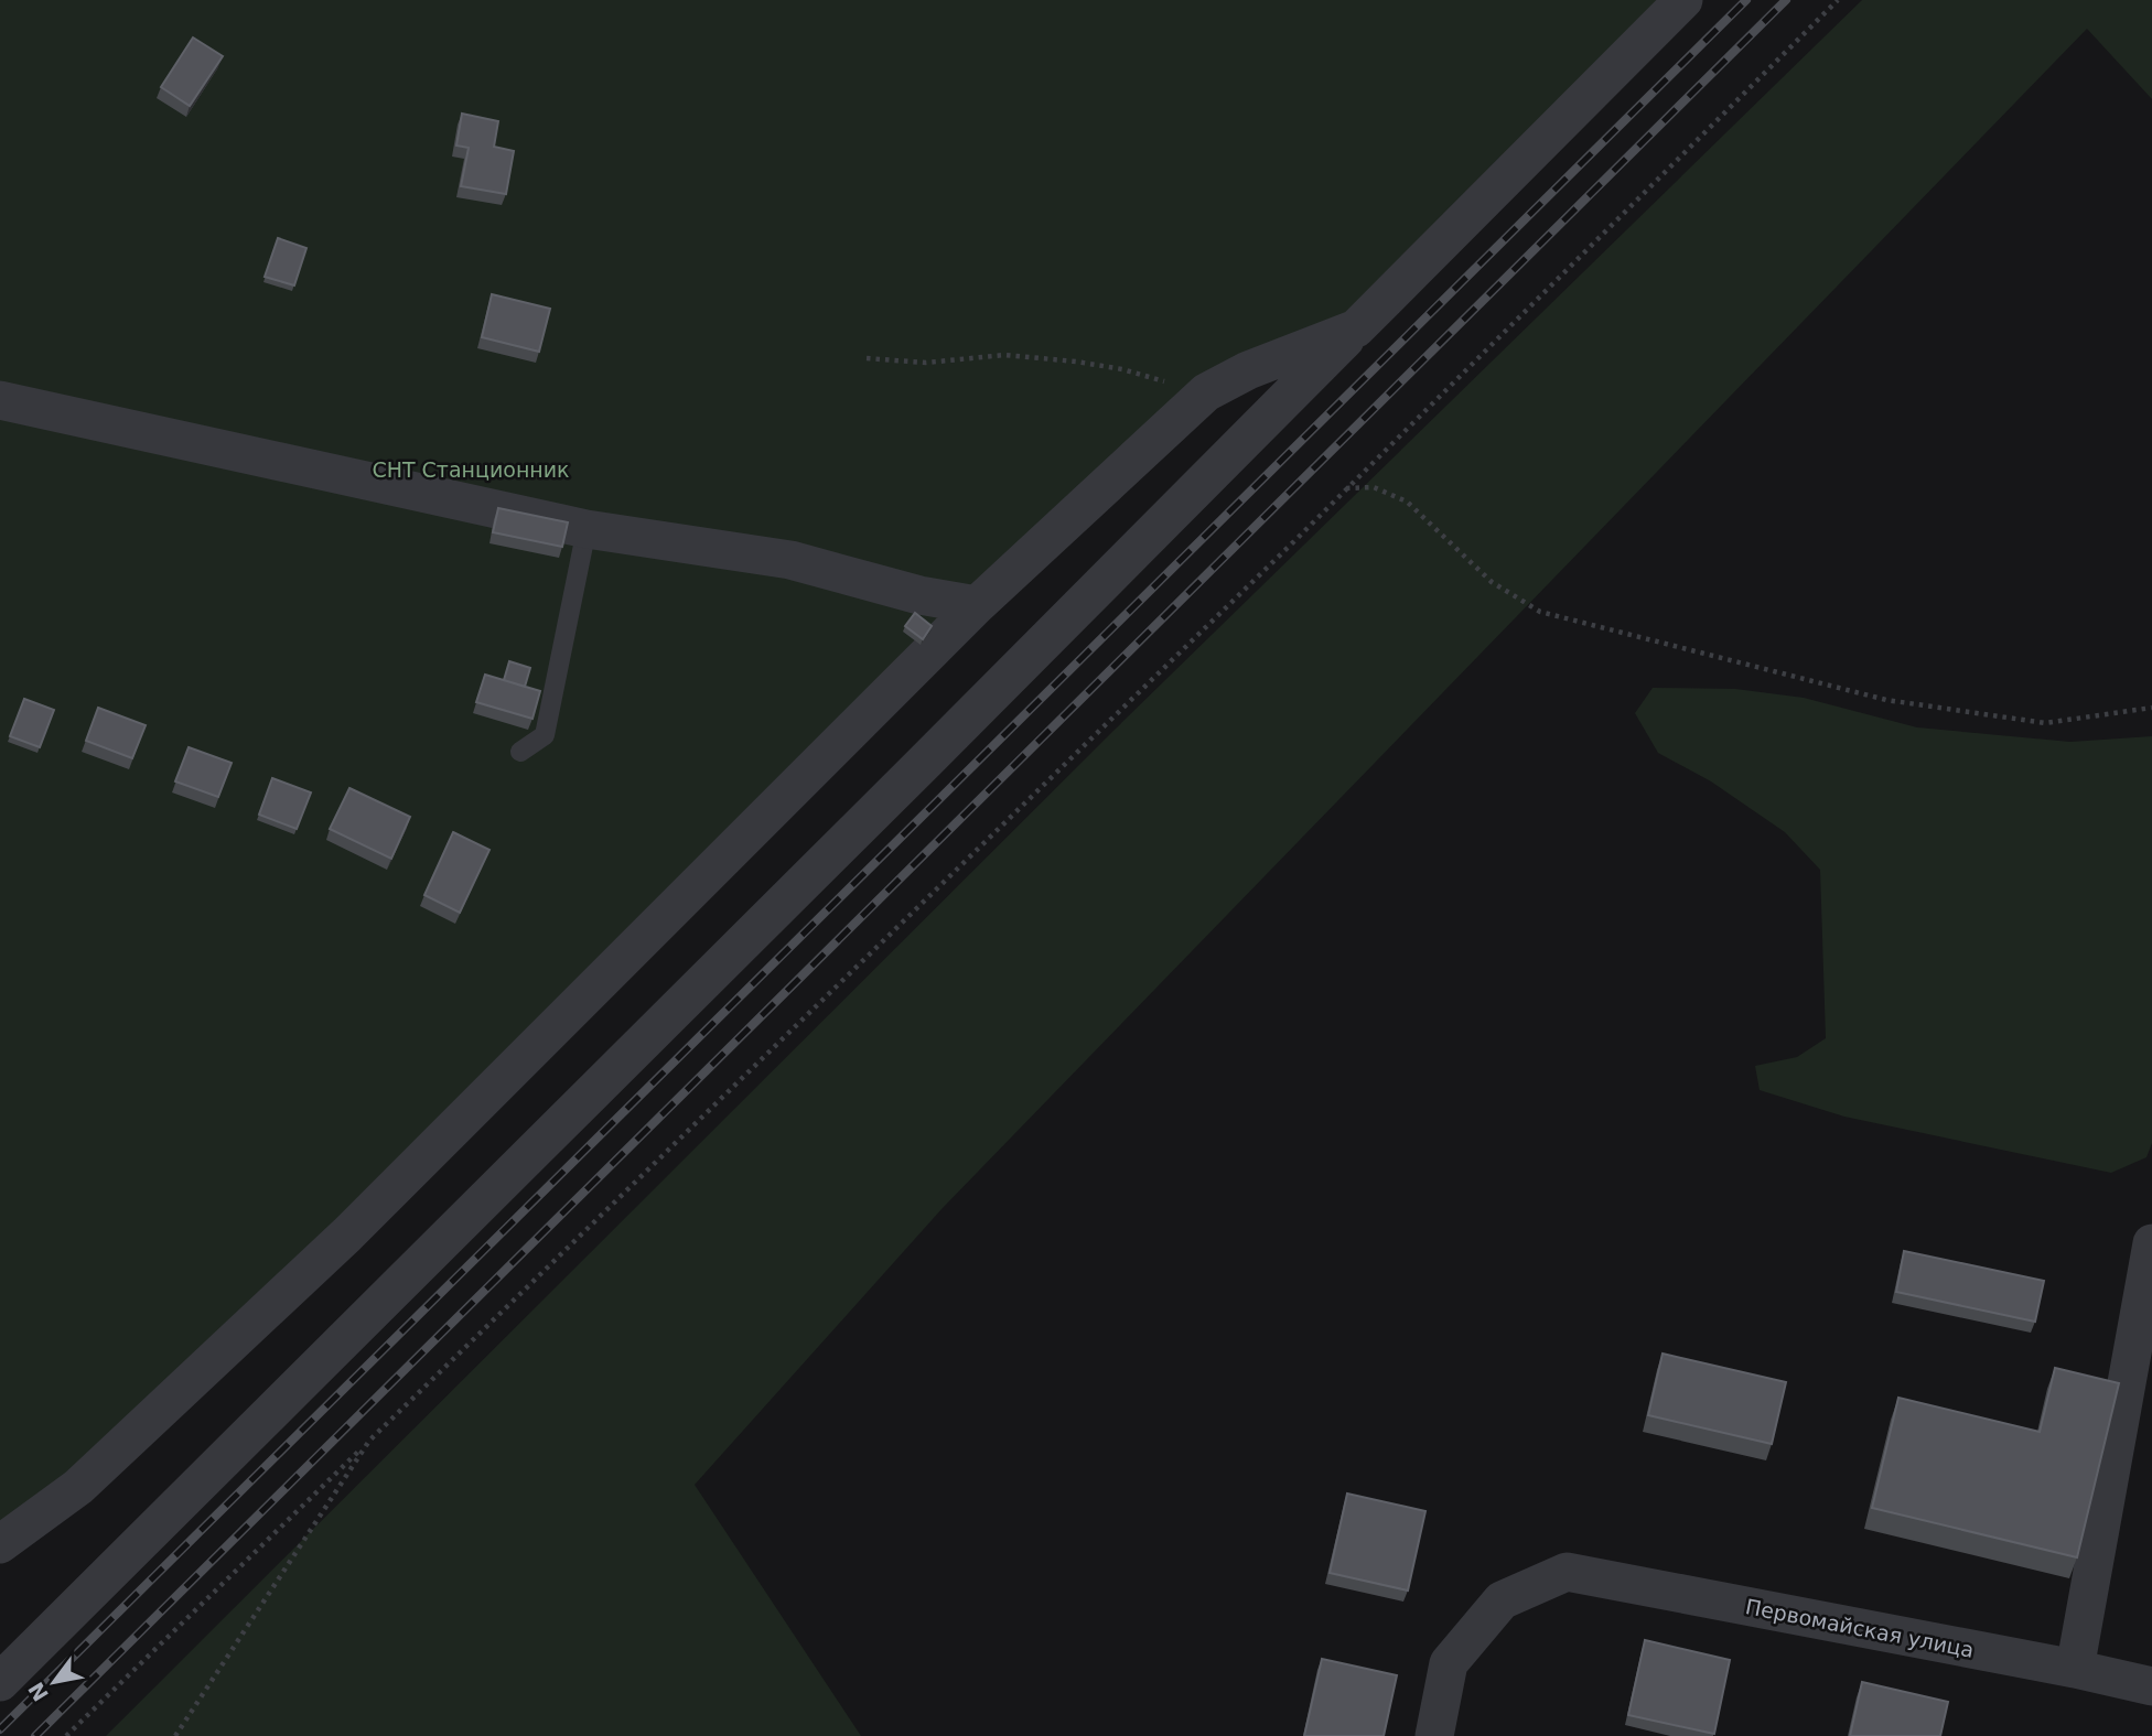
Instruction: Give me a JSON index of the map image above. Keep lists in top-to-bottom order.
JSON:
{
  "streets": {
    "street": ["Первомайская улица"]
  },
  "parks": ["СНТ Станционник"],
  "north": "bottom left"
}
